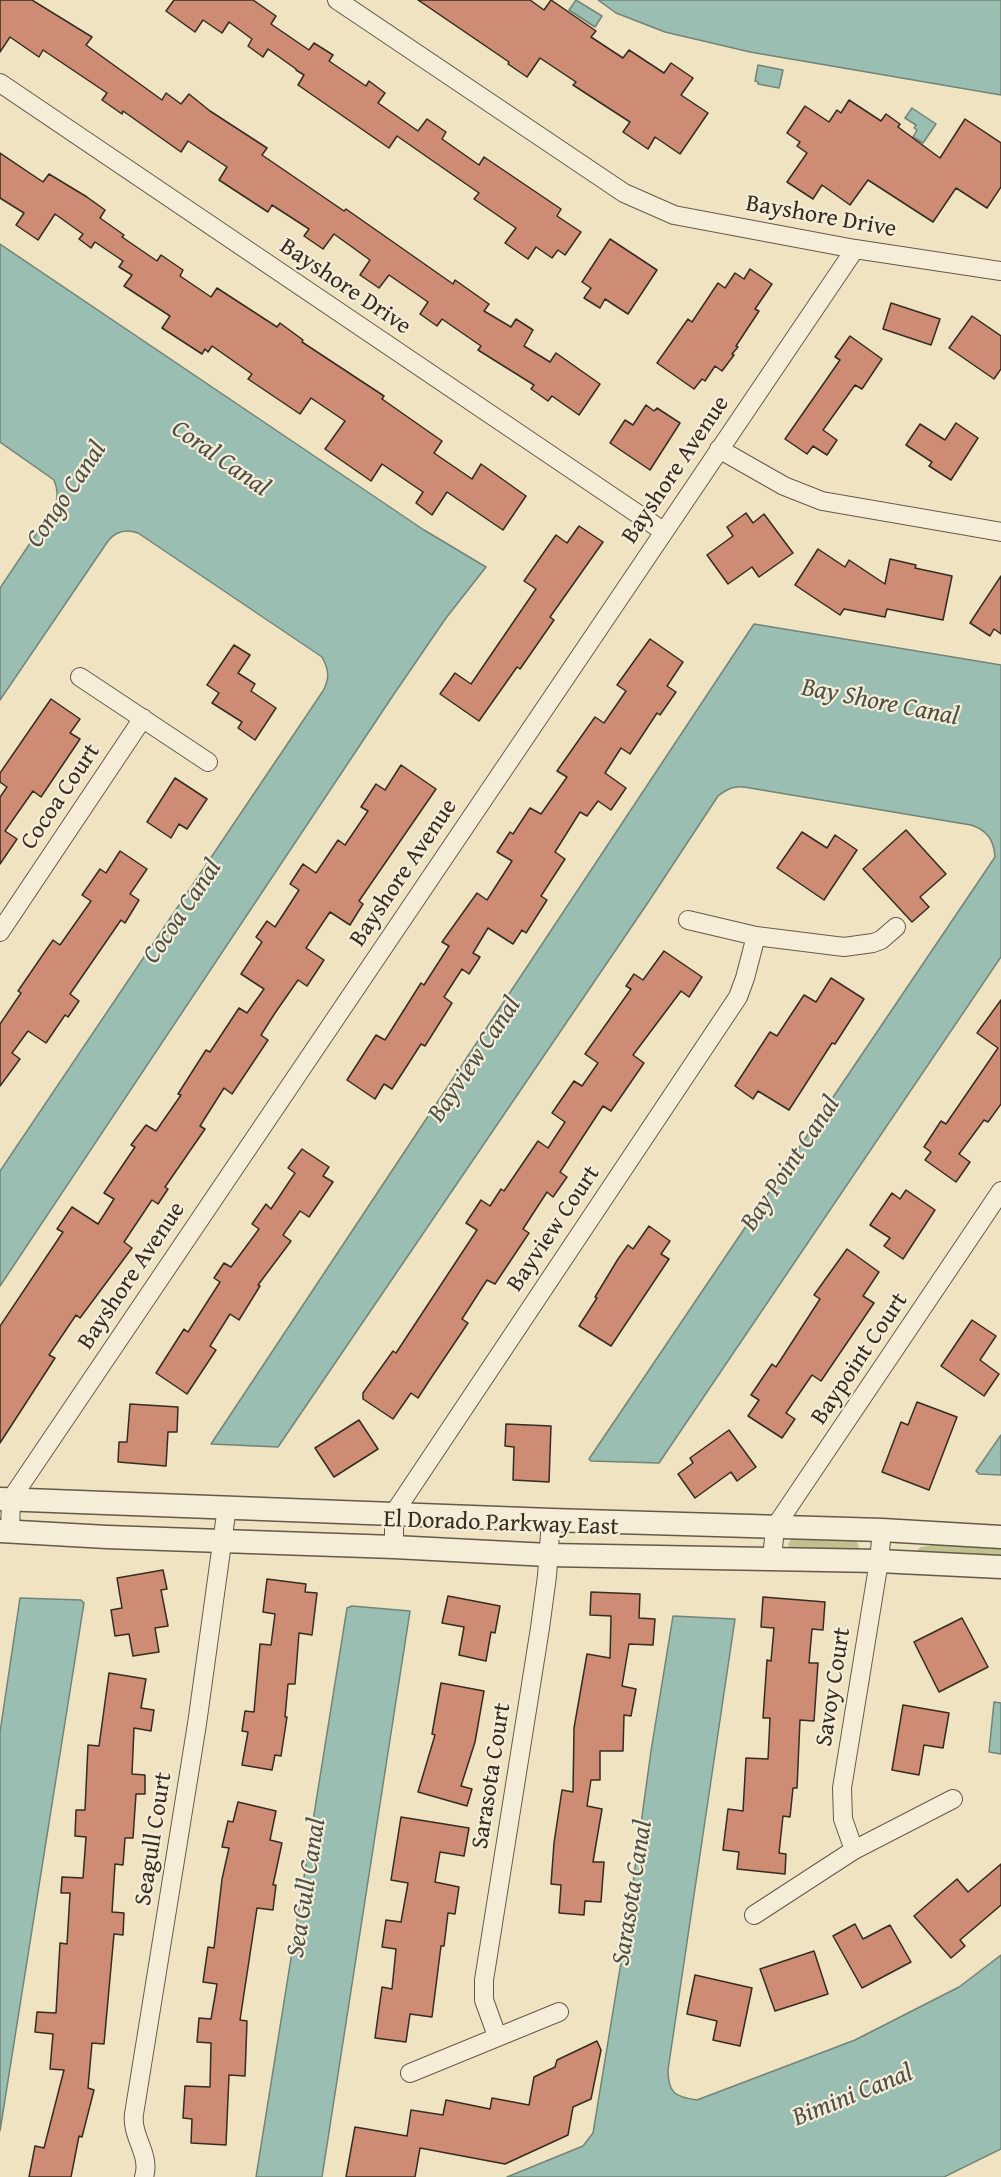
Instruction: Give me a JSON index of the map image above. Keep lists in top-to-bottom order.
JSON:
{
  "streets": {
    "street": [
      "Bayshore Drive",
      "Bayshore Avenue",
      "Cocoa Court",
      "Bayview Court",
      "Baypoint Court",
      "El Dorado Parkway East",
      "Savoy Court",
      "Sarasota Court",
      "Seagull Court"
    ]
  },
  "crossings": [
    ["Bayshore Drive", "Bayshore Avenue"],
    ["Bayshore Avenue", "El Dorado Parkway East"],
    ["Bayview Court", "El Dorado Parkway East"],
    ["Baypoint Court", "El Dorado Parkway East"],
    ["El Dorado Parkway East", "Savoy Court"],
    ["El Dorado Parkway East", "Sarasota Court"],
    ["El Dorado Parkway East", "Seagull Court"]
  ],
  "water": [
    "Coral Canal",
    "Congo Canal",
    "Bay Shore Canal",
    "Cocoa Canal",
    "Bayview Canal",
    "Bay Point Canal",
    "Sea Gull Canal",
    "Sarasota Canal",
    "Bimini Canal"
  ]
}
